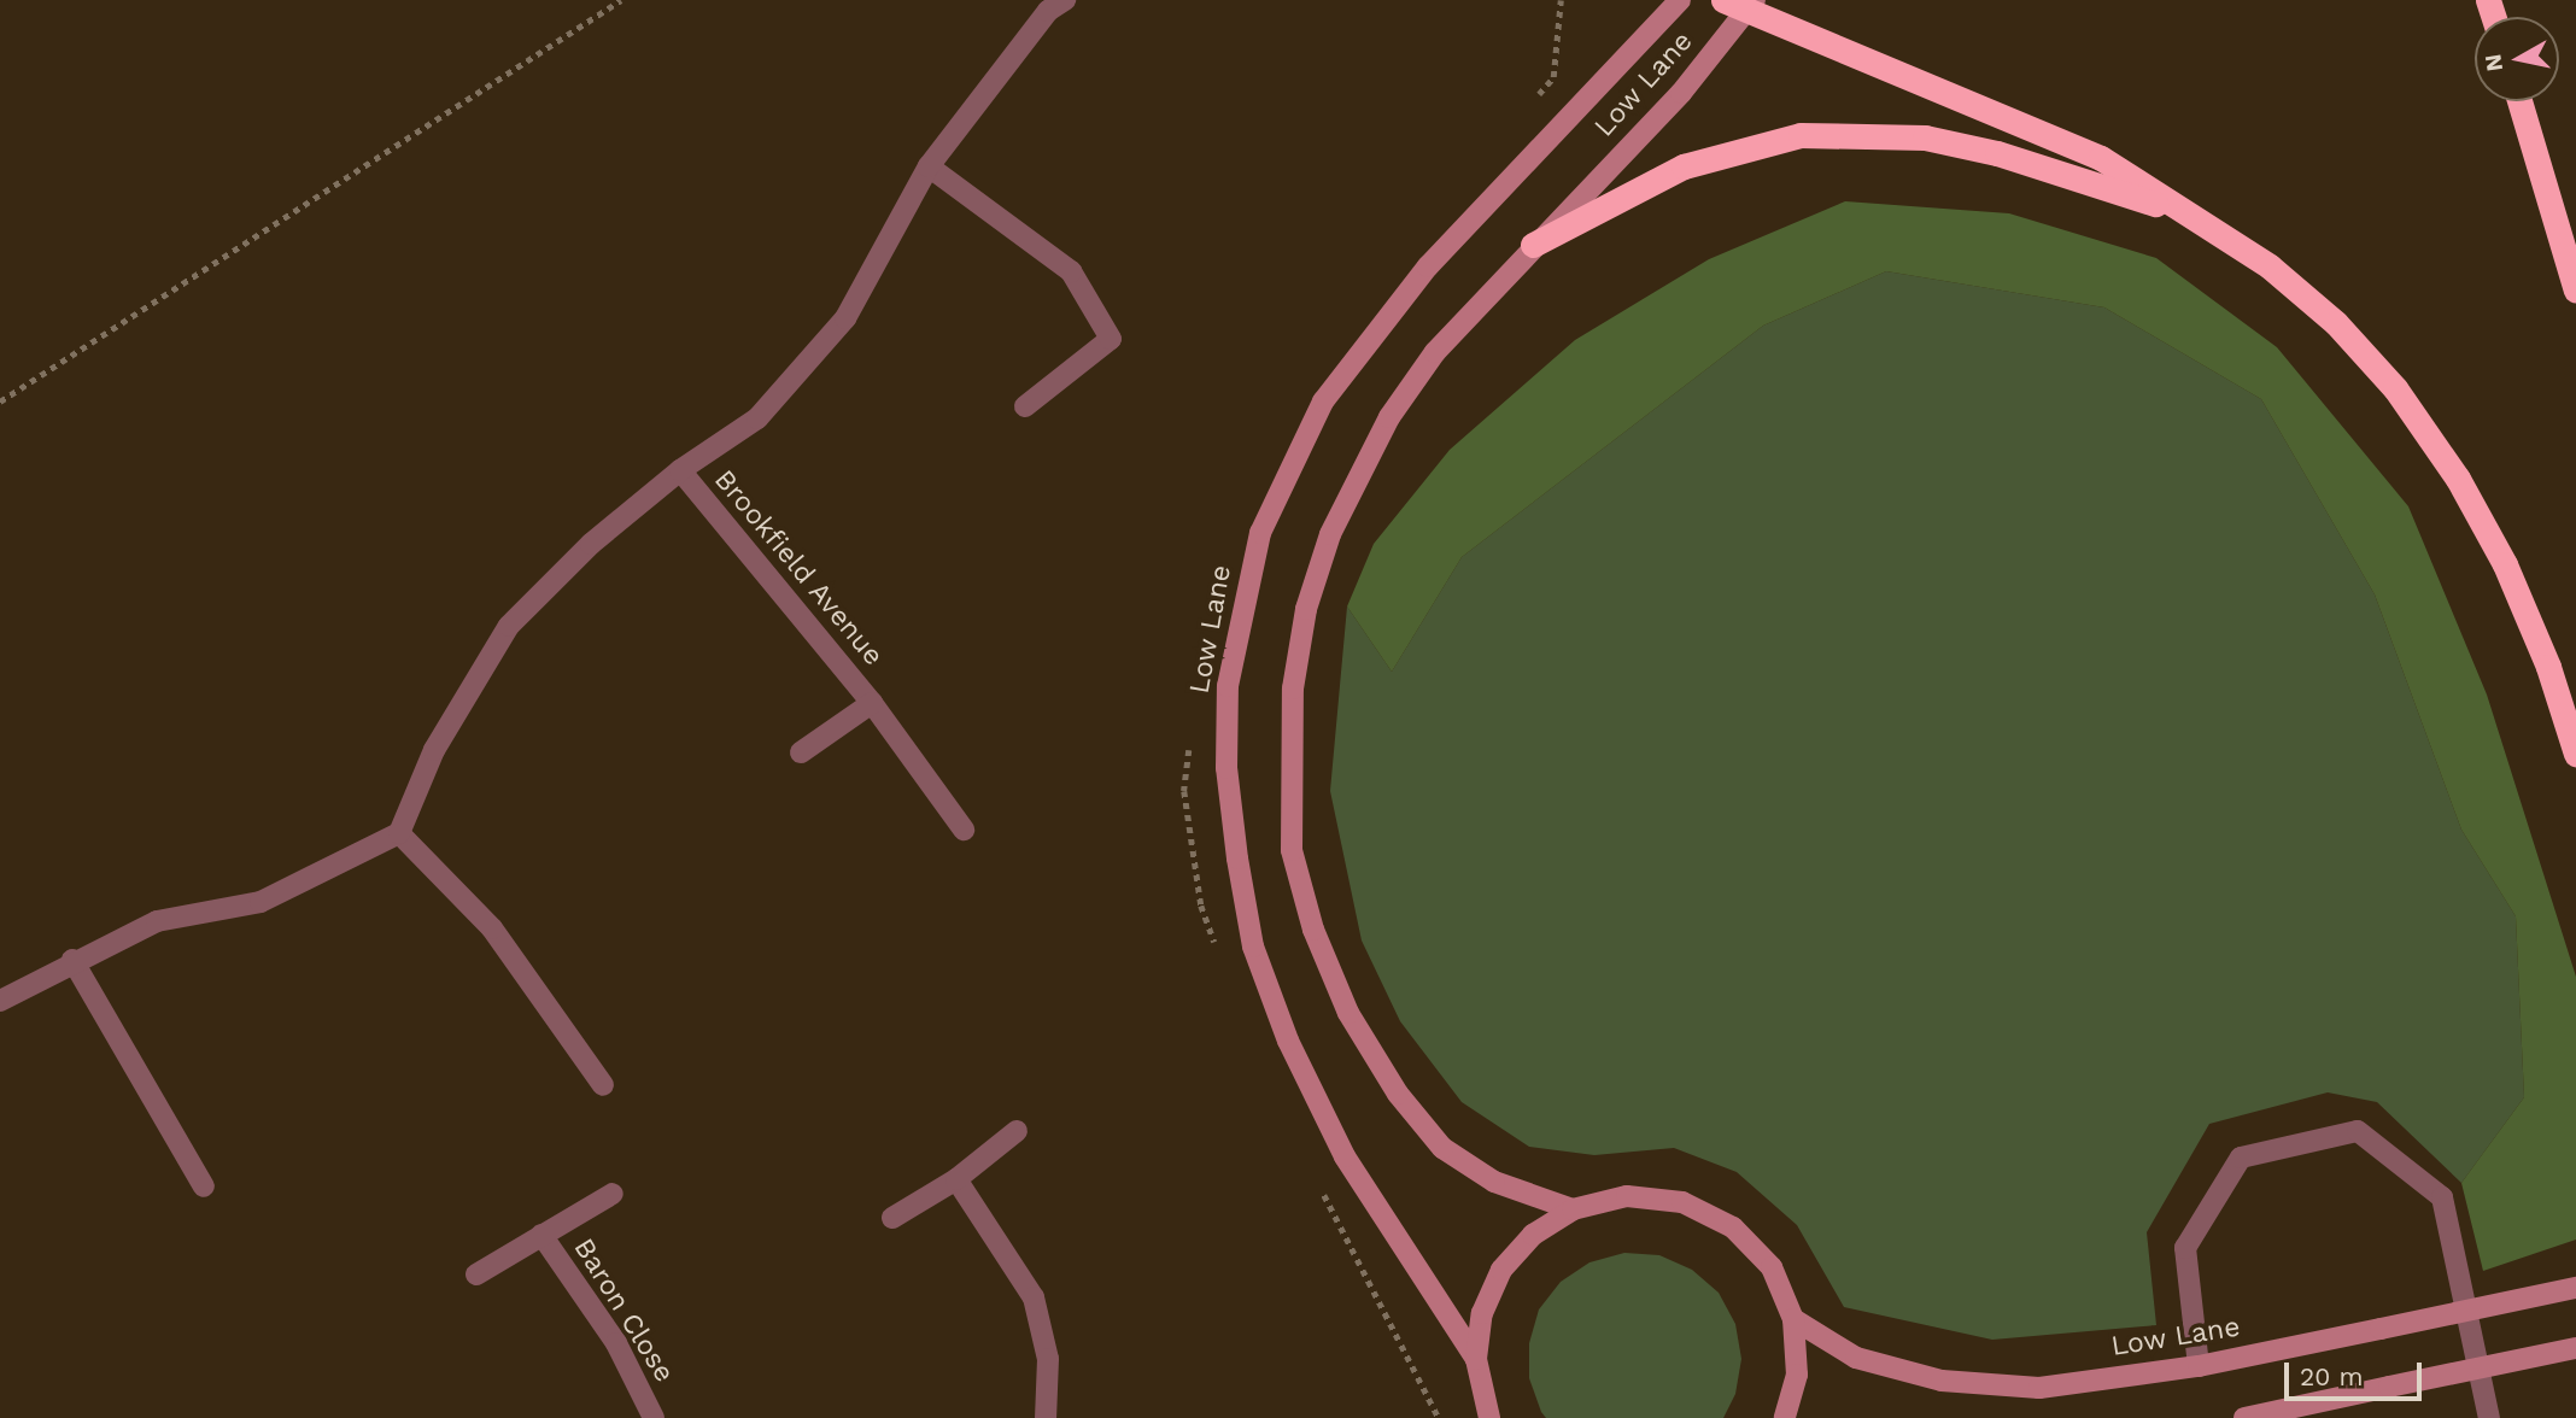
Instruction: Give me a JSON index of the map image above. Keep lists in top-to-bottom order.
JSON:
{
  "streets": {
    "main road": ["Low Lane"],
    "street": ["Brookfield Avenue", "Baron Close"]
  },
  "scale_bar": "20 m",
  "north": "left"
}
